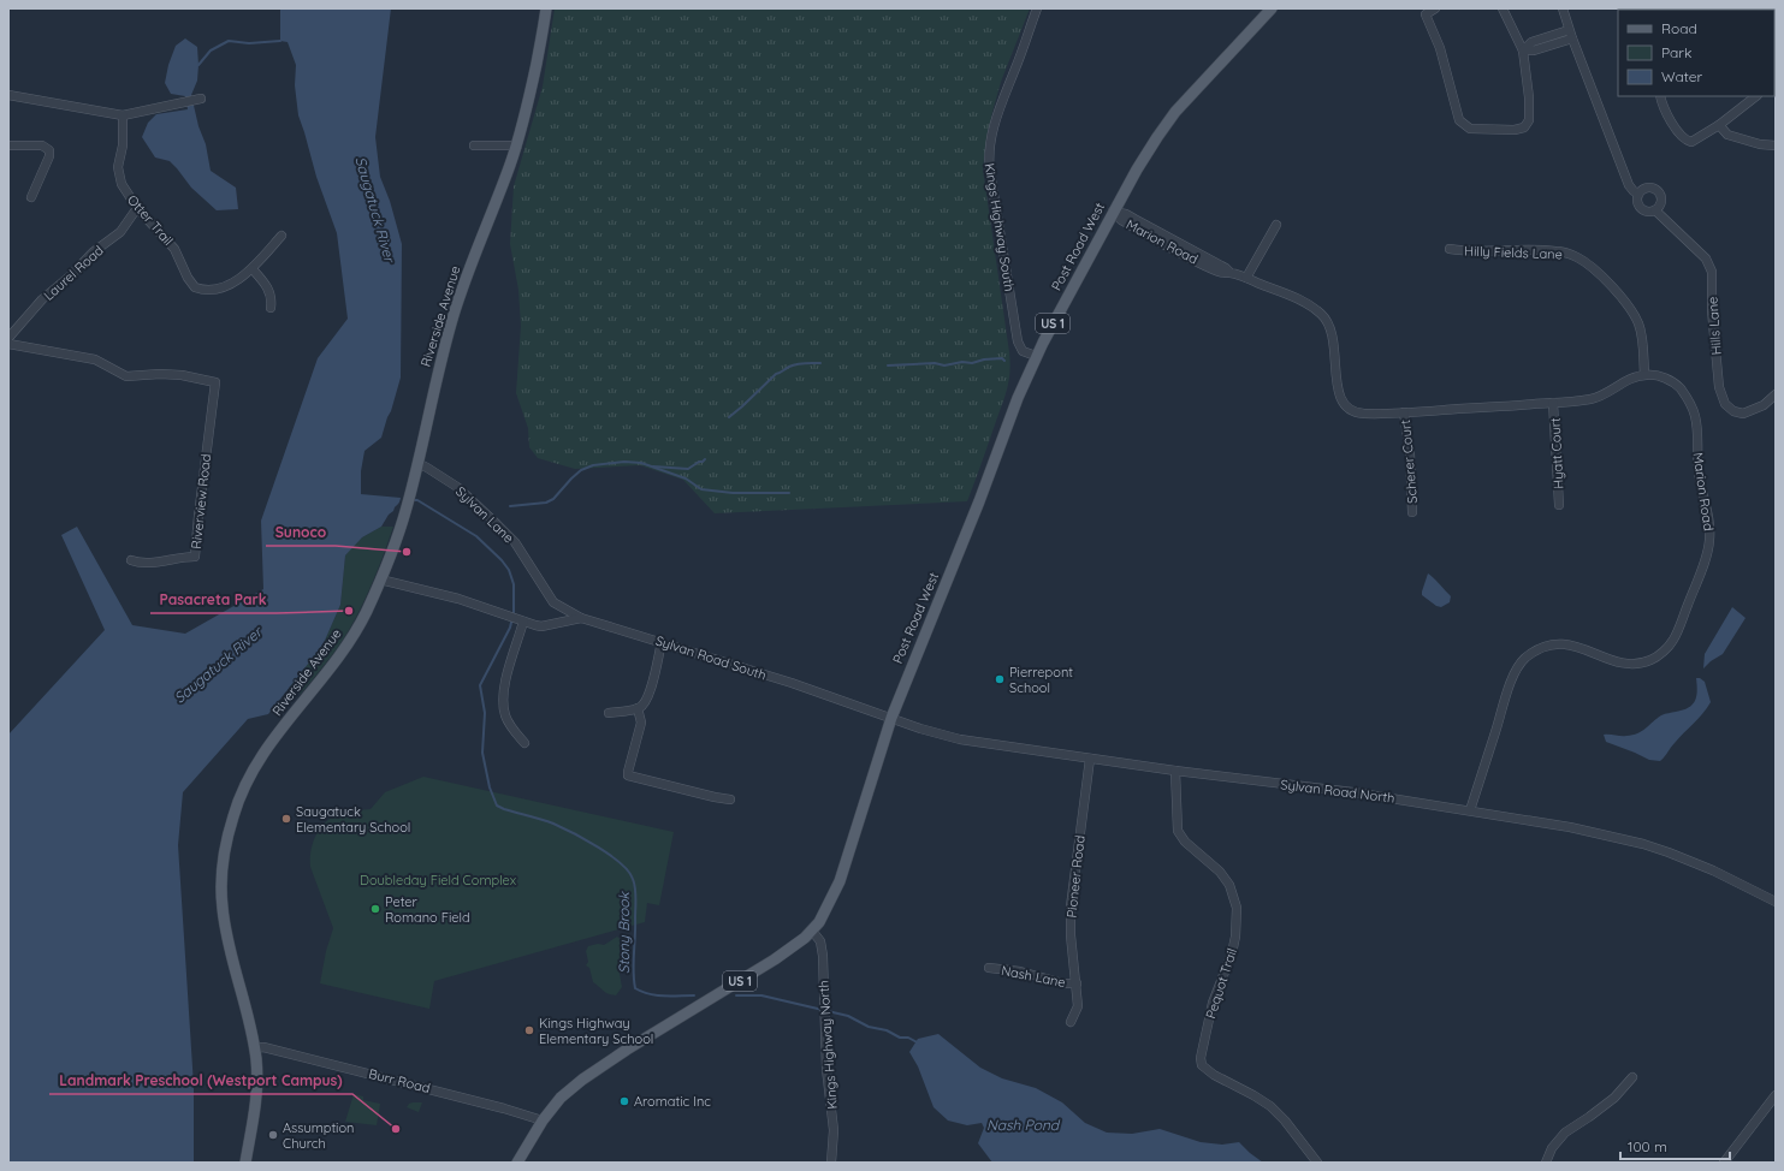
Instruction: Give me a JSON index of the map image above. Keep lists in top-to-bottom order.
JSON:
{
  "streets": {
    "main road": ["Post Road West", "Riverside Avenue", "US 1"],
    "street": [
      "Otter Trail",
      "Kings Highway South",
      "Marion Road",
      "Hilly Fields Lane",
      "Laurel Road",
      "Hills Lane",
      "Hyatt Court",
      "Scherer Court",
      "Riverview Road",
      "Sylvan Lane",
      "Sylvan Road South",
      "Sylvan Road North",
      "Pioneer Road",
      "Nash Lane",
      "Pequot Trail",
      "Kings Highway North",
      "Burr Road"
    ]
  },
  "crossings": [
    ["Otter Trail", "Laurel Road"],
    ["Kings Highway South", "Post Road West"],
    ["Marion Road", "Post Road West"],
    ["Marion Road", "Hilly Fields Lane"],
    ["Marion Road", "Hyatt Court"],
    ["Marion Road", "Scherer Court"],
    ["Marion Road", "Sylvan Road North"],
    ["Post Road West", "Sylvan Road South"],
    ["Post Road West", "Sylvan Road North"],
    ["Post Road West", "Kings Highway North"],
    ["Post Road West", "Burr Road"],
    ["Riverside Avenue", "Sylvan Lane"],
    ["Riverside Avenue", "Sylvan Road South"],
    ["Riverside Avenue", "Burr Road"],
    ["Sylvan Lane", "Sylvan Road South"],
    ["Sylvan Road South", "Sylvan Road North"],
    ["Sylvan Road North", "Pioneer Road"],
    ["Sylvan Road North", "Pequot Trail"],
    ["Pioneer Road", "Nash Lane"]
  ],
  "water": ["Saugatuck River", "Stony Brook", "Nash Pond"],
  "parks": ["Doubleday Field Complex"],
  "places": [
    "Sunoco",
    "Pasacreta Park",
    "Pierrepont School",
    "Saugatuck Elementary School",
    "Peter Romano Field",
    "Kings Highway Elementary School",
    "Aromatic Inc",
    "Landmark Preschool (Westport Campus)",
    "Assumption Church"
  ],
  "legend": ["Road", "Park", "Water"],
  "scale_bar": "100 m"
}
